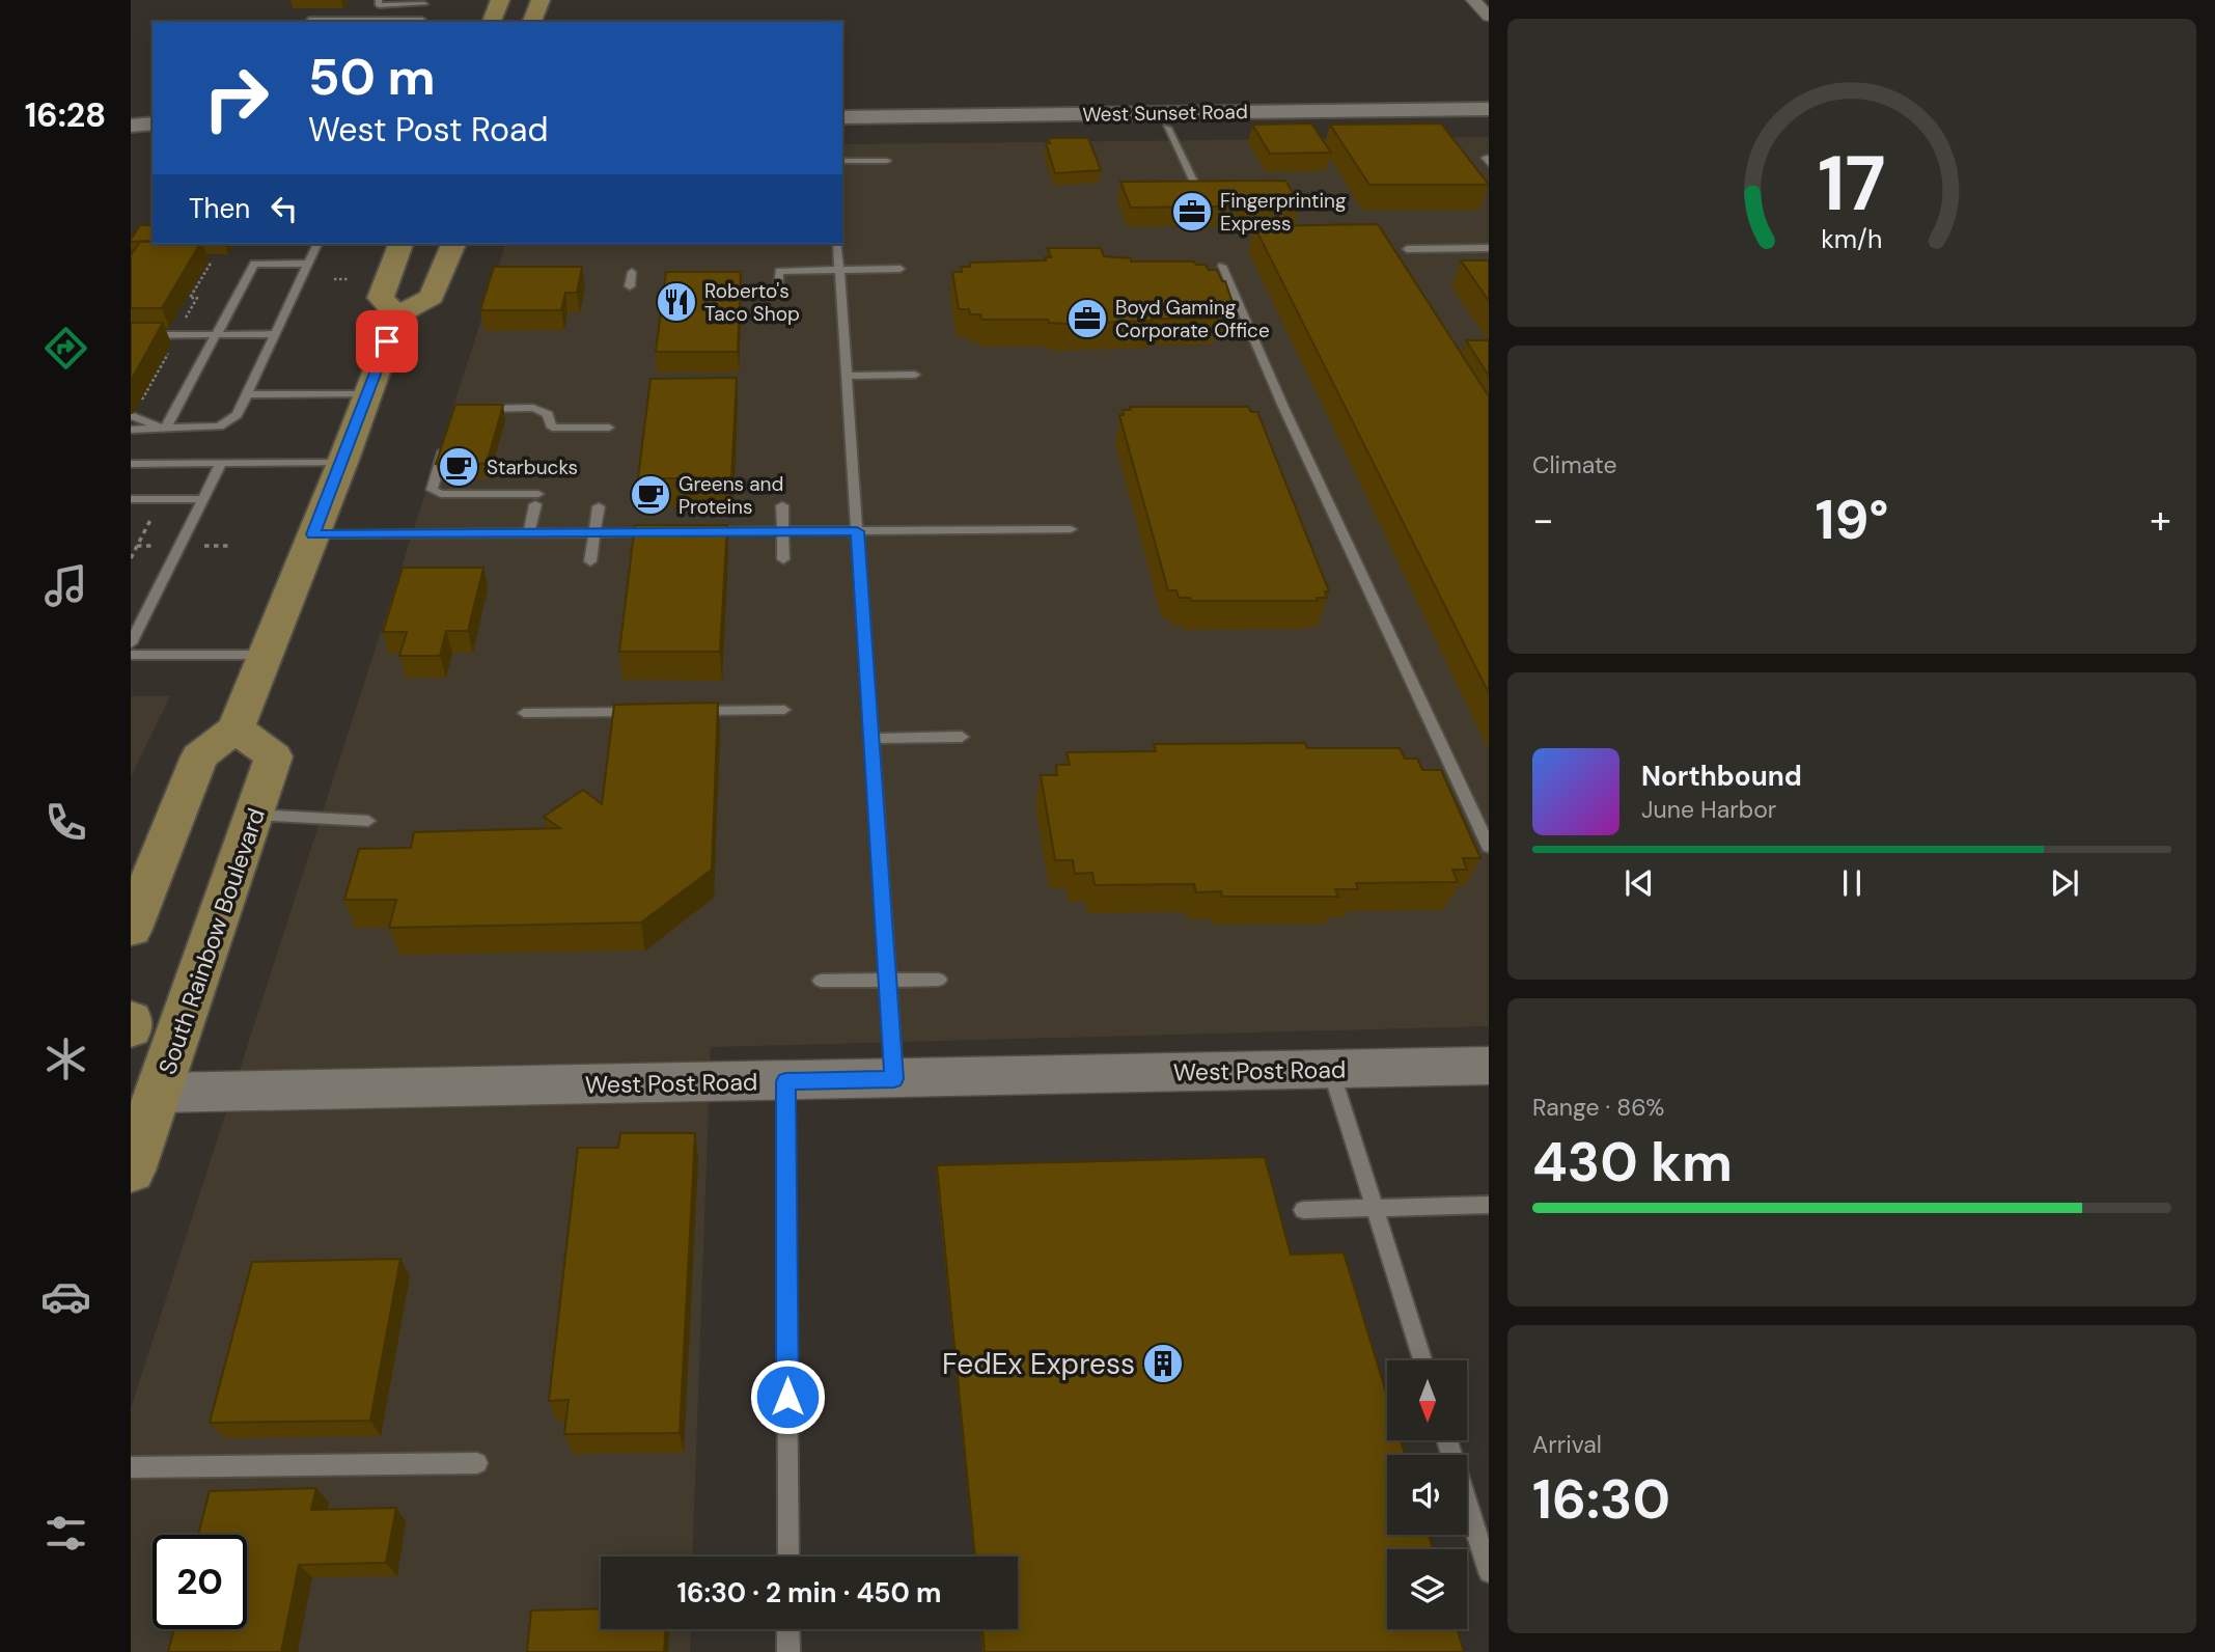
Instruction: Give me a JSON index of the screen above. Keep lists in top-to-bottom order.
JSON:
{
  "streets": {
    "main road": ["West Sunset Road", "South Rainbow Boulevard"],
    "street": ["West Post Road"]
  },
  "crossings": [
    ["South Rainbow Boulevard", "West Post Road"]
  ],
  "places": {
    "office": ["Fingerprinting Express", "Boyd Gaming Corporate Office"],
    "restaurant": ["Roberto's Taco Shop"],
    "cafe": ["Starbucks", "Greens and Proteins"],
    "building": ["FedEx Express"]
  },
  "north": "bottom",
  "page": {
    "tabs": "16:28",
    "turn": ["50 m", "West Post Road"],
    "then": "Then",
    "tile": [
      "Climate",
      ["Range · 86%", "430 km"],
      ["Arrival", "16:30"]
    ],
    "heat": ["−", "19°", "+"],
    "song": ["Northbound", "June Harbor"],
    "limit": "20",
    "trip": "16:30 · 2 min · 450 m",
    "gauge": ["17", "km/h"]
  }
}
